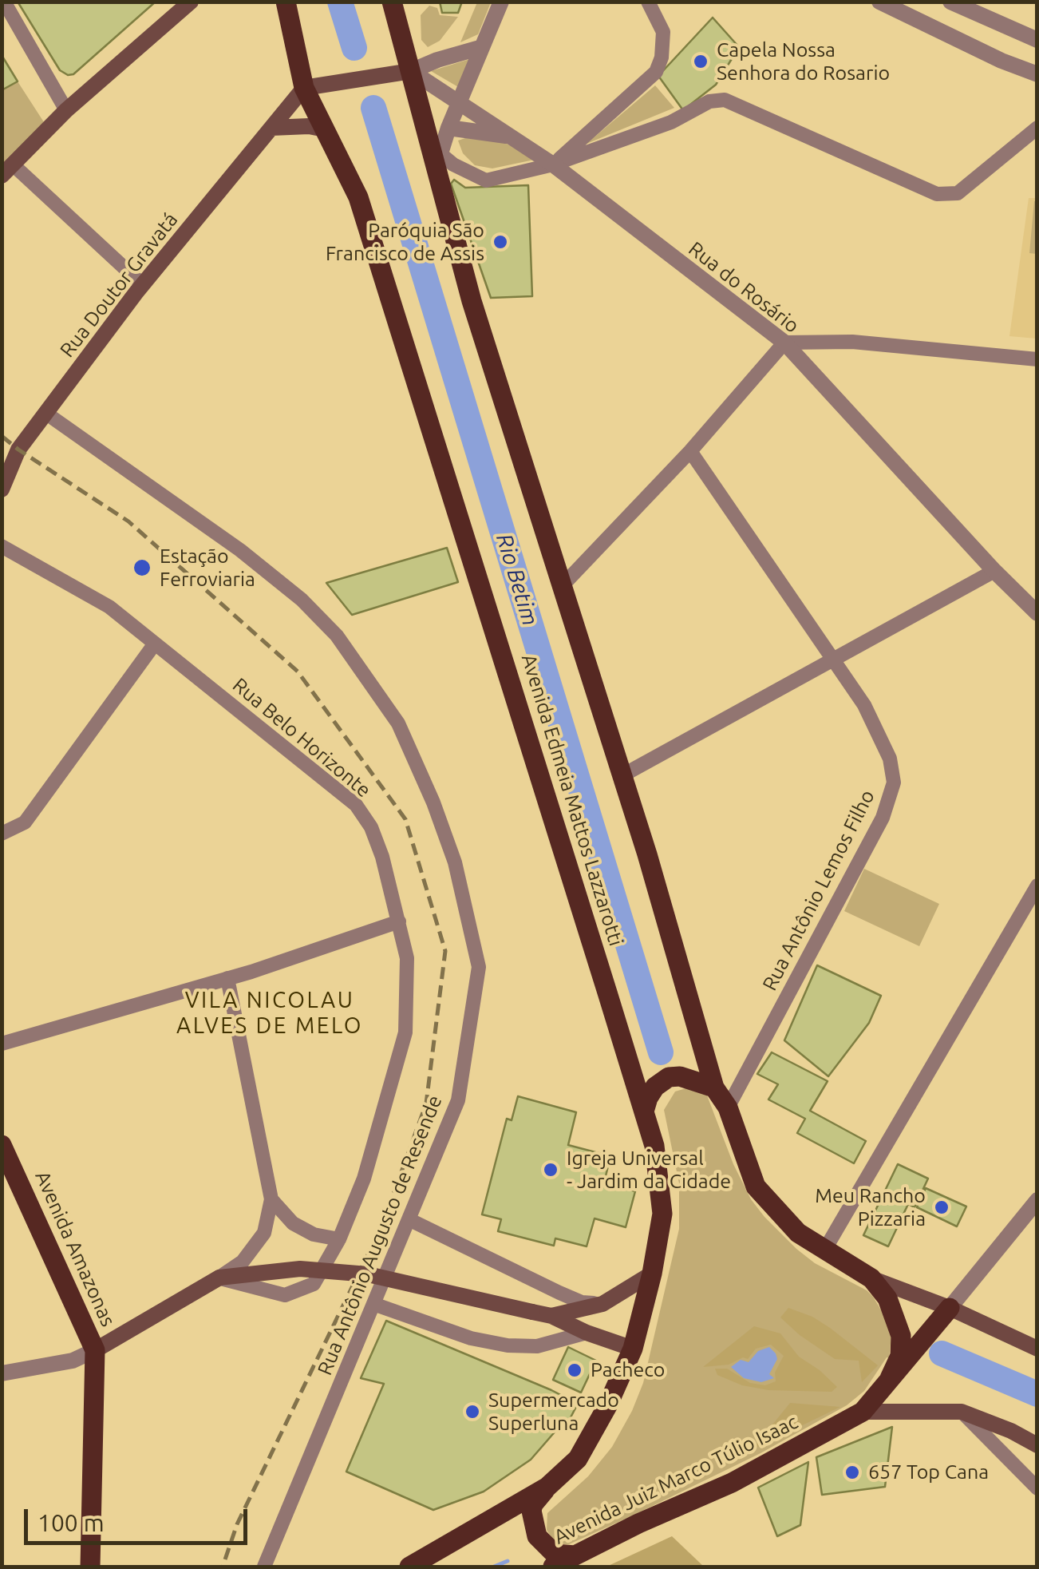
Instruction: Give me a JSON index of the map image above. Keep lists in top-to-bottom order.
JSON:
{
  "streets": {
    "main road": [
      "Rua Doutor Gravatá",
      "Avenida Edmeia Mattos Lazzarotti",
      "Avenida Amazonas",
      "Avenida Juiz Marco Túlio Isaac"
    ],
    "street": [
      "Rua do Rosário",
      "Rua Belo Horizonte",
      "Rua Antônio Lemos Filho",
      "Rua Antônio Augusto de Resende"
    ]
  },
  "crossings": [
    ["Rua Doutor Gravatá", "Avenida Edmeia Mattos Lazzarotti"],
    ["Rua Doutor Gravatá", "Rua Antônio Augusto de Resende"]
  ],
  "districts": ["VILA NICOLAU ALVES DE MELO"],
  "water": ["Rio Betim"],
  "places": [
    "Capela Nossa Senhora do Rosario",
    "Paróquia São Francisco de Assis",
    "Estação Ferroviaria",
    "Igreja Universal - Jardim da Cidade",
    "Meu Rancho Pizzaria",
    "Pacheco",
    "Supermercado Superluna",
    "657 Top Cana"
  ],
  "scale_bar": "100 m"
}
